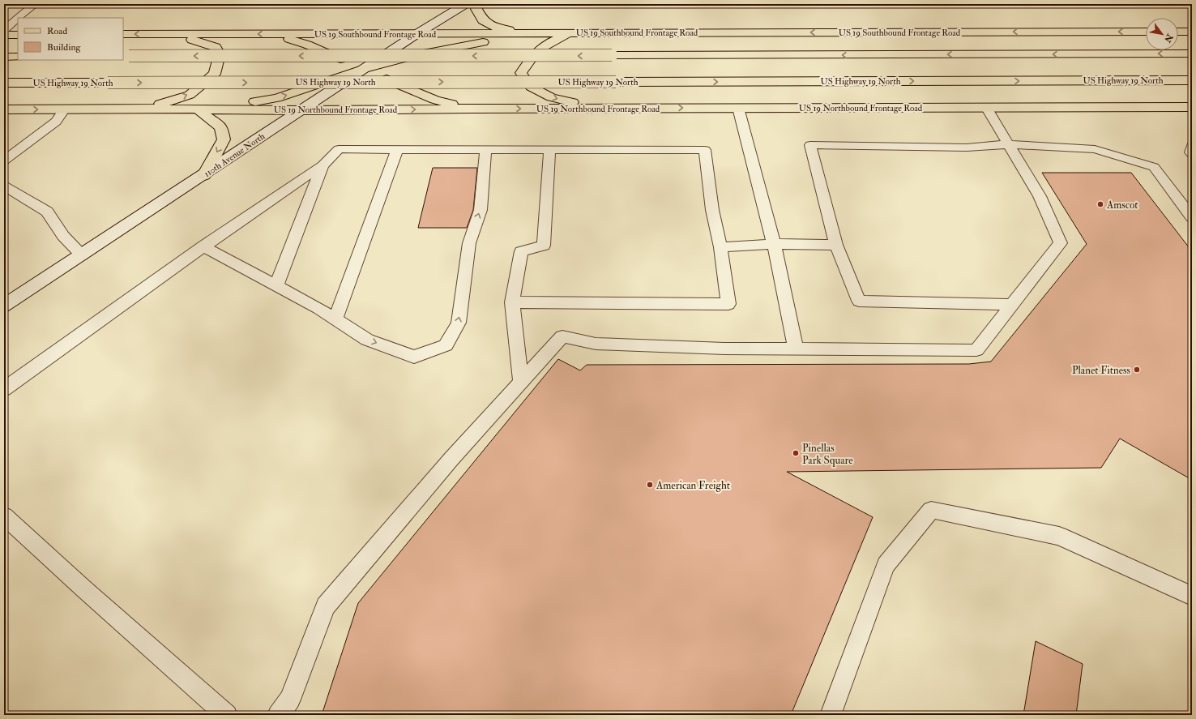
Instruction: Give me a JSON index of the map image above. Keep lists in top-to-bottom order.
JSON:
{
  "streets": {
    "main road": ["US 19 Southbound Frontage Road", "US Highway 19 North", "US 19 Northbound Frontage Road"],
    "street": ["110th Avenue North"]
  },
  "crossings": [
    ["US 19 Southbound Frontage Road", "110th Avenue North"],
    ["US 19 Northbound Frontage Road", "110th Avenue North"]
  ],
  "places": [
    "Amscot",
    "Planet Fitness",
    "Pinellas Park Square",
    "American Freight"
  ],
  "legend": ["Road", "Building"],
  "north": "bottom right"
}
